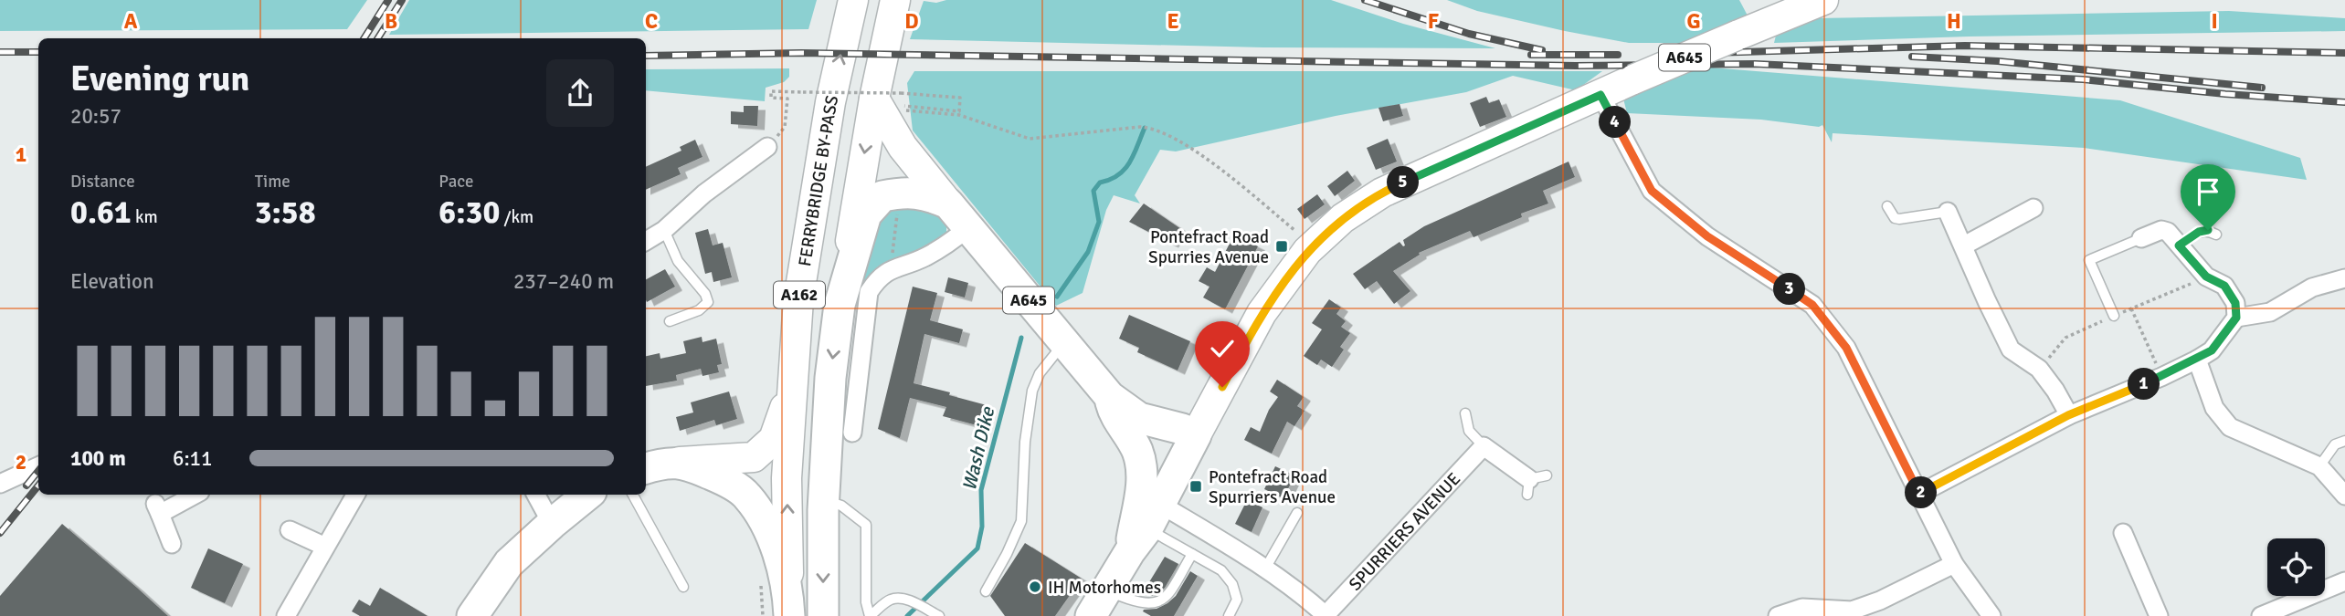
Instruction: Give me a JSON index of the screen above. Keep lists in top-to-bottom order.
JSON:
{
  "streets": {
    "highway": ["A645", "A162"],
    "main road": ["FERRYBRIDGE BY-PASS"],
    "street": ["SPURRIERS AVENUE"]
  },
  "crossings": [
    ["A645", "SPURRIERS AVENUE"],
    ["FERRYBRIDGE BY-PASS", "A162"]
  ],
  "water": ["Wash Dike"],
  "places": {
    "transit": ["Pontefract Road Spurries Avenue", "Pontefract Road Spurriers Avenue"],
    "other": ["IH Motorhomes"]
  },
  "page": {
    "heading": ["Evening run", "20:57"],
    "pins": [
      "4",
      "5",
      "3",
      "1",
      "2"
    ],
    "stats": [
      ["Distance", "0.61 km"],
      ["Time", "3:58"],
      ["Pace", "6:30 /km"]
    ],
    "chart": ["Elevation", "237–240 m"],
    "list": [
      {
        "name": "100 m",
        "note": "6:11"
      }
    ]
  },
  "grid": {
    "columns": [
      "A",
      "B",
      "C",
      "D",
      "E",
      "F",
      "G",
      "H",
      "I"
    ],
    "rows": ["1", "2"]
  }
}
